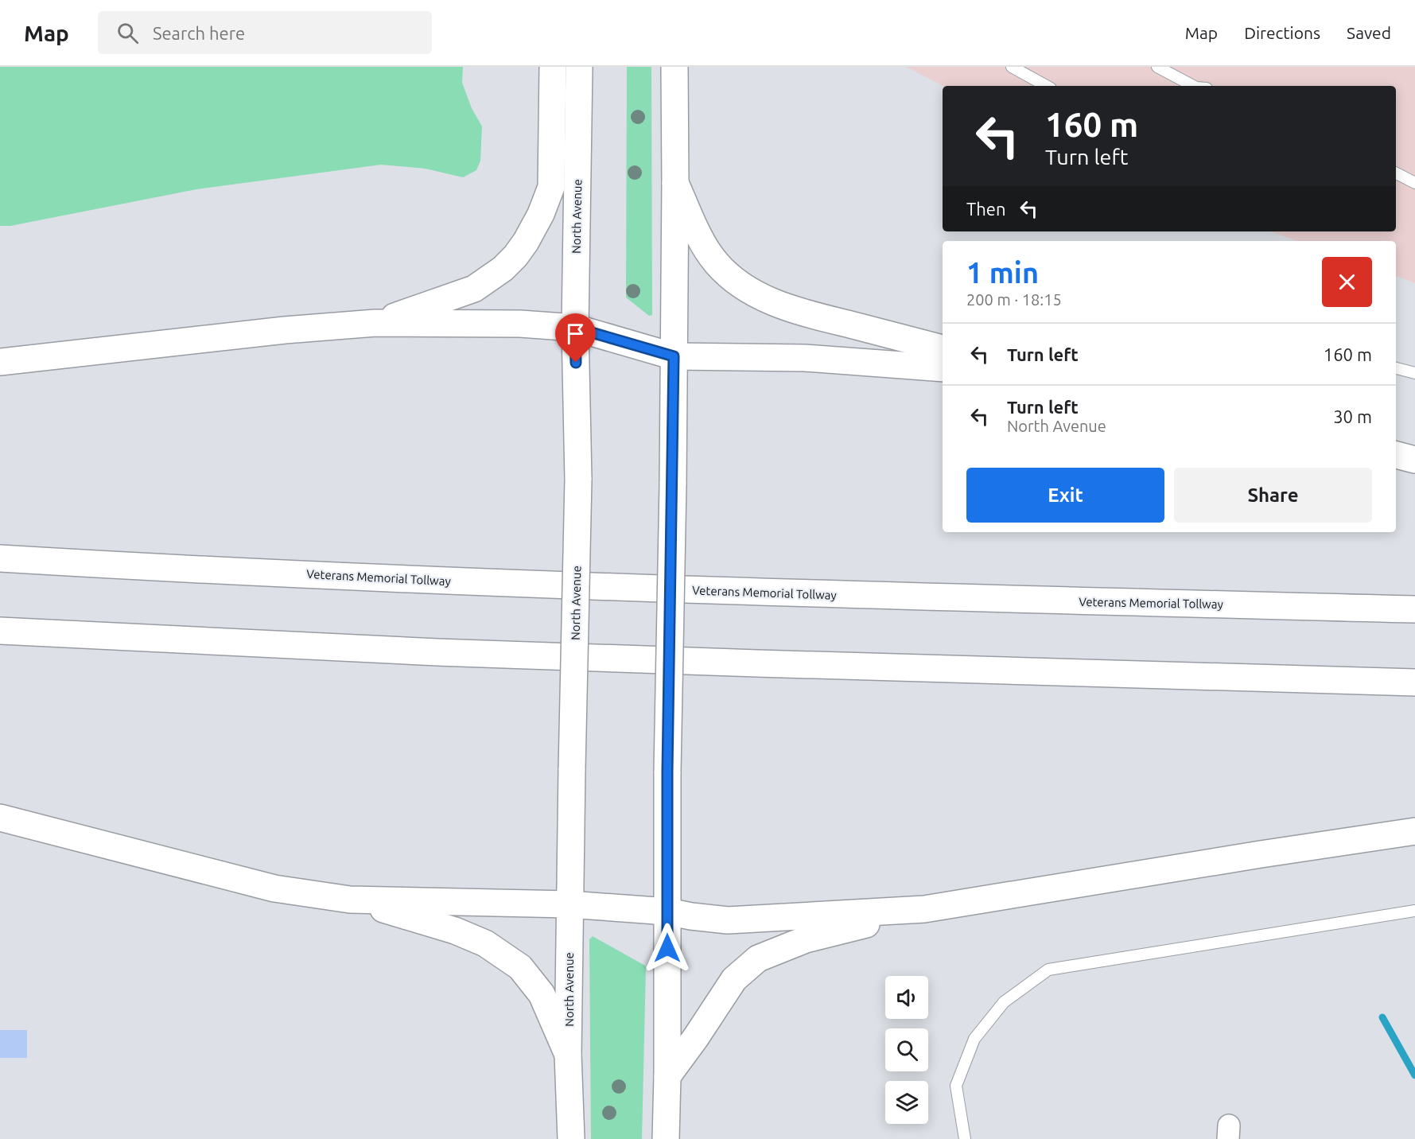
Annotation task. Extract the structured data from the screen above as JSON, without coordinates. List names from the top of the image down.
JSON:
{
  "streets": {
    "main road": ["North Avenue", "Veterans Memorial Tollway"]
  },
  "page": {
    "header": "Map",
    "search": "Search here",
    "nav": ["Map", "Directions", "Saved"],
    "turn": ["160 m", "Turn left"],
    "then": "Then",
    "heading": ["1 min", "200 m · 18:15"],
    "list": [
      {
        "name": "Turn left",
        "value": "160 m"
      },
      {
        "name": "Turn left",
        "note": "North Avenue",
        "value": "30 m"
      }
    ],
    "buttons": ["Exit", "Share"]
  }
}
